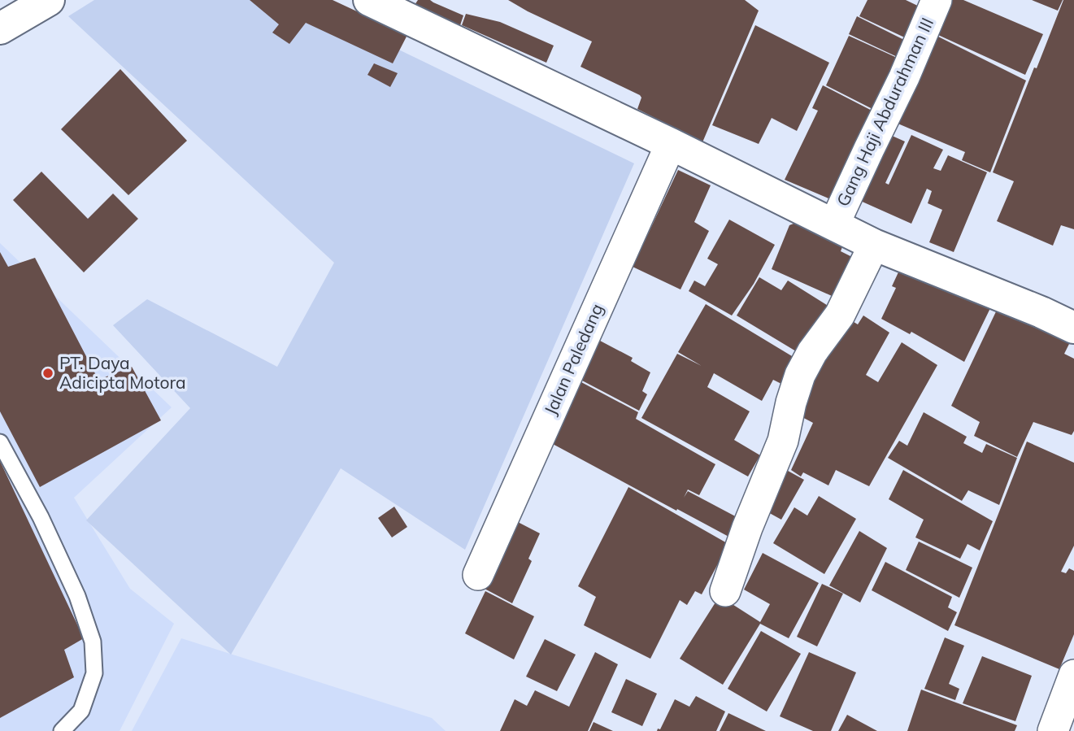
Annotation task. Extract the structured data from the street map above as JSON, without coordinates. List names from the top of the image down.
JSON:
{
  "streets": {
    "street": ["Gang Haji Abdurahman III", "Jalan Paledang"]
  },
  "places": ["PT. Daya Adicipta Motora"]
}
